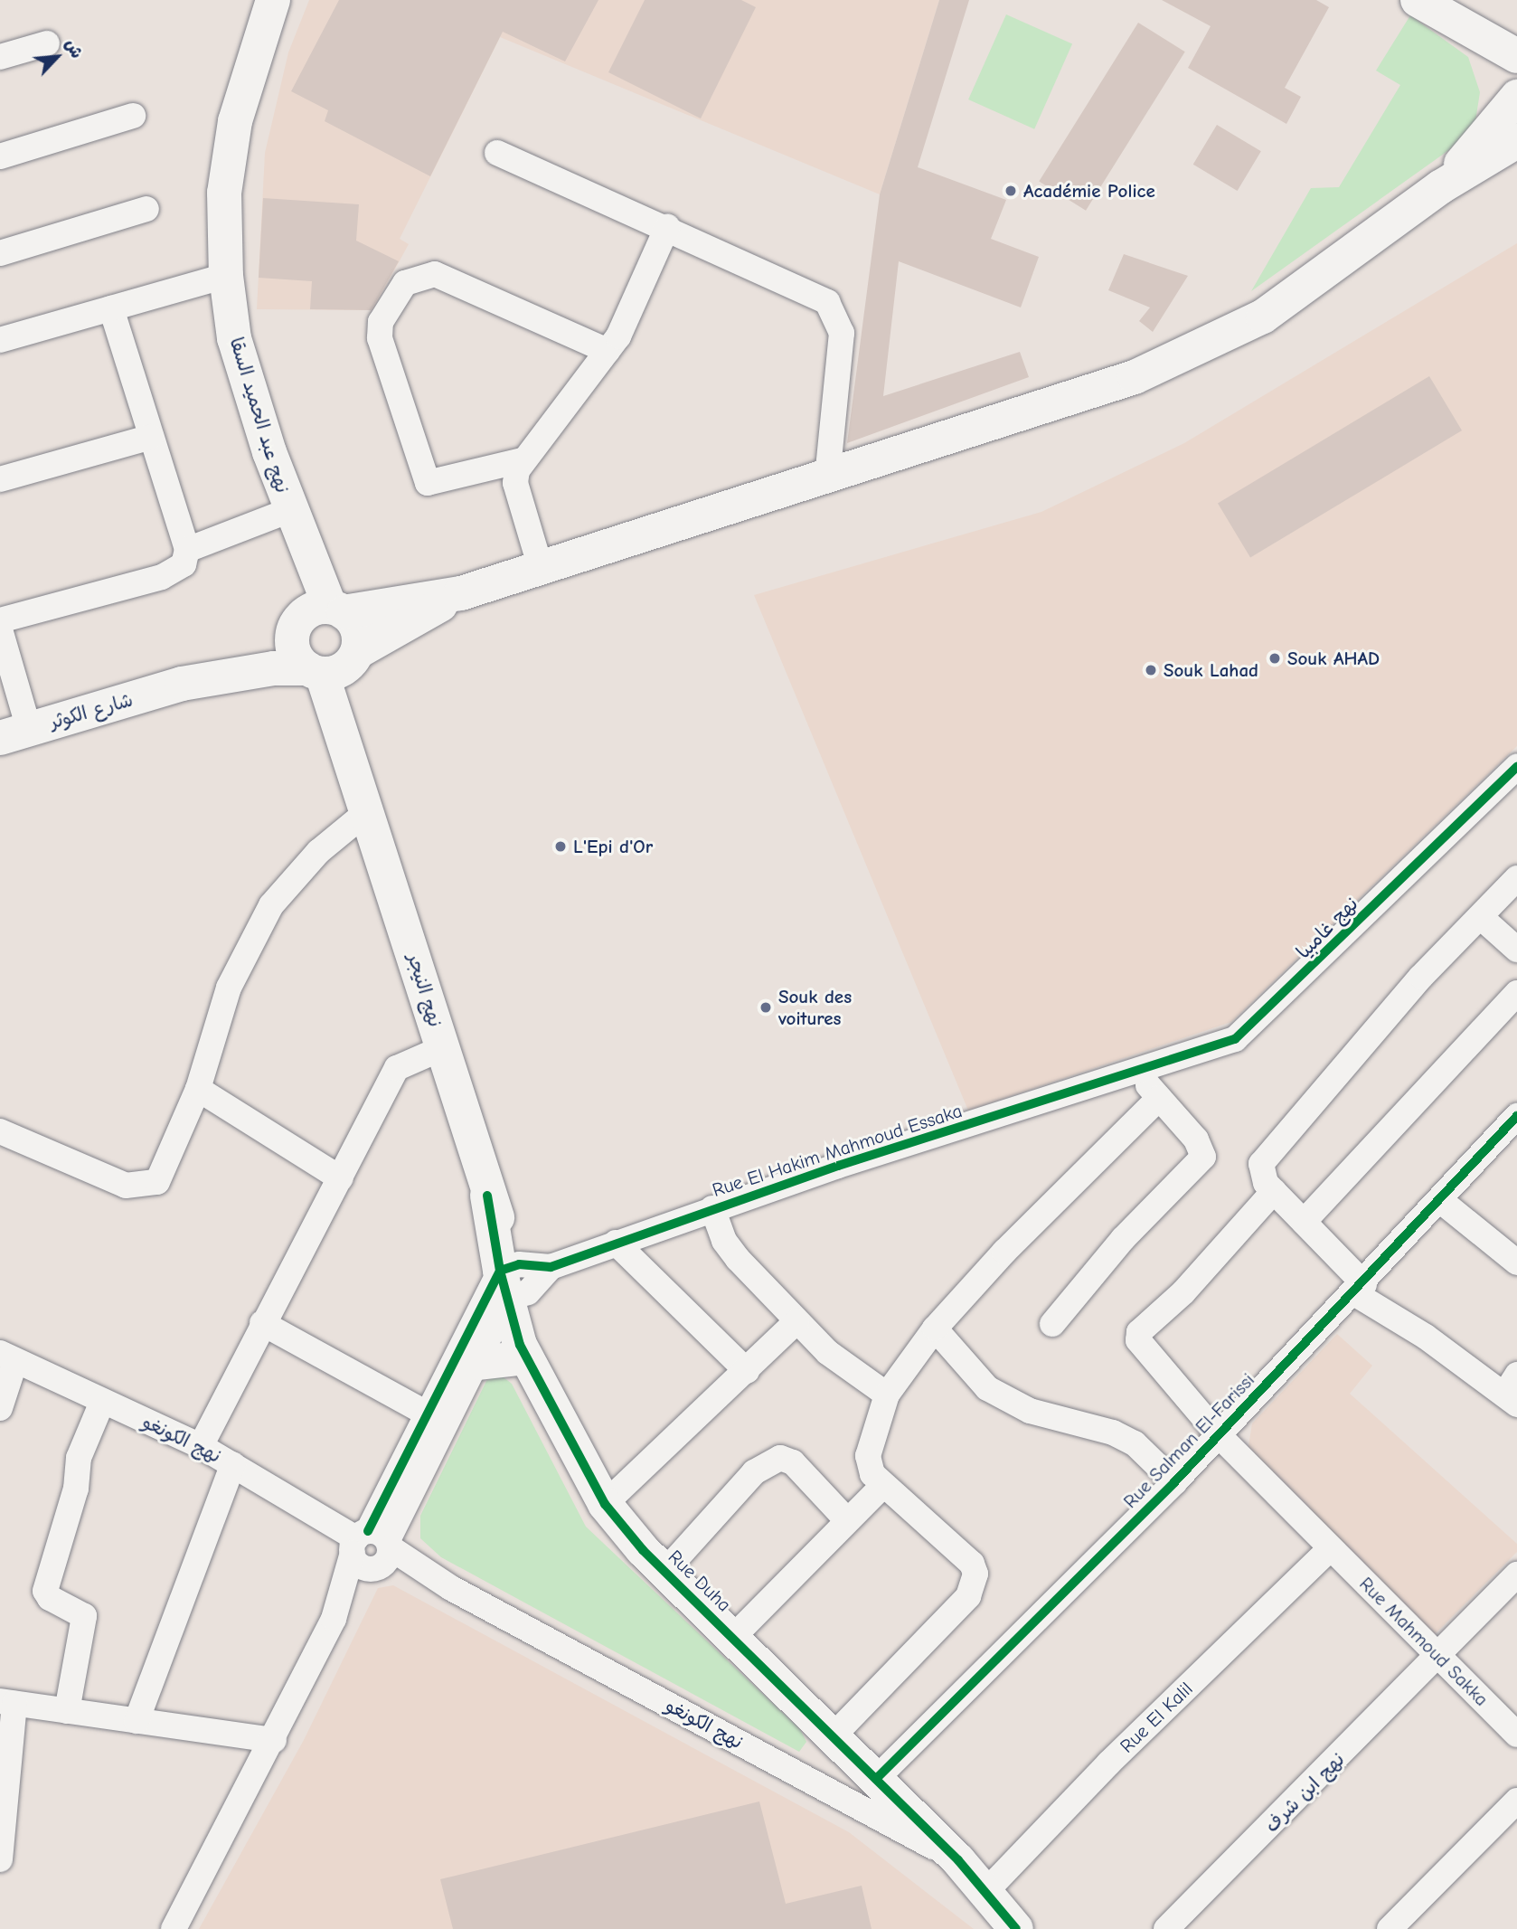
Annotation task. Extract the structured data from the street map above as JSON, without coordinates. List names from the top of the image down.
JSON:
{
  "streets": {
    "main road": [
      "نهج عبد الحميد السقا",
      "شارع الكوثر",
      "نهج النيجر",
      "Rue Duha"
    ],
    "street": [
      "نهج غامبيا",
      "Rue El Hakim Mahmoud Essaka",
      "نهج الكونغو",
      "Rue Salman El-Farissi",
      "Rue Mahmoud Sakka",
      "Rue El Kalil",
      "نهج ابن شرف"
    ]
  },
  "crossings": [
    ["نهج عبد الحميد السقا", "شارع الكوثر"],
    ["نهج عبد الحميد السقا", "نهج النيجر"],
    ["شارع الكوثر", "نهج النيجر"],
    ["نهج غامبيا", "Rue El Hakim Mahmoud Essaka"],
    ["نهج النيجر", "Rue El Hakim Mahmoud Essaka"],
    ["نهج النيجر", "Rue Duha"],
    ["Rue El Hakim Mahmoud Essaka", "Rue Duha"],
    ["نهج الكونغو", "Rue Duha"],
    ["Rue Salman El-Farissi", "Rue Duha"],
    ["Rue Salman El-Farissi", "Rue Mahmoud Sakka"],
    ["Rue Duha", "Rue El Kalil"],
    ["Rue Mahmoud Sakka", "Rue El Kalil"],
    ["Rue Mahmoud Sakka", "نهج ابن شرف"]
  ],
  "places": [
    "Académie Police",
    "Souk AHAD",
    "Souk Lahad",
    "L'Epi d'Or",
    "Souk des voitures"
  ],
  "north": "top right"
}
